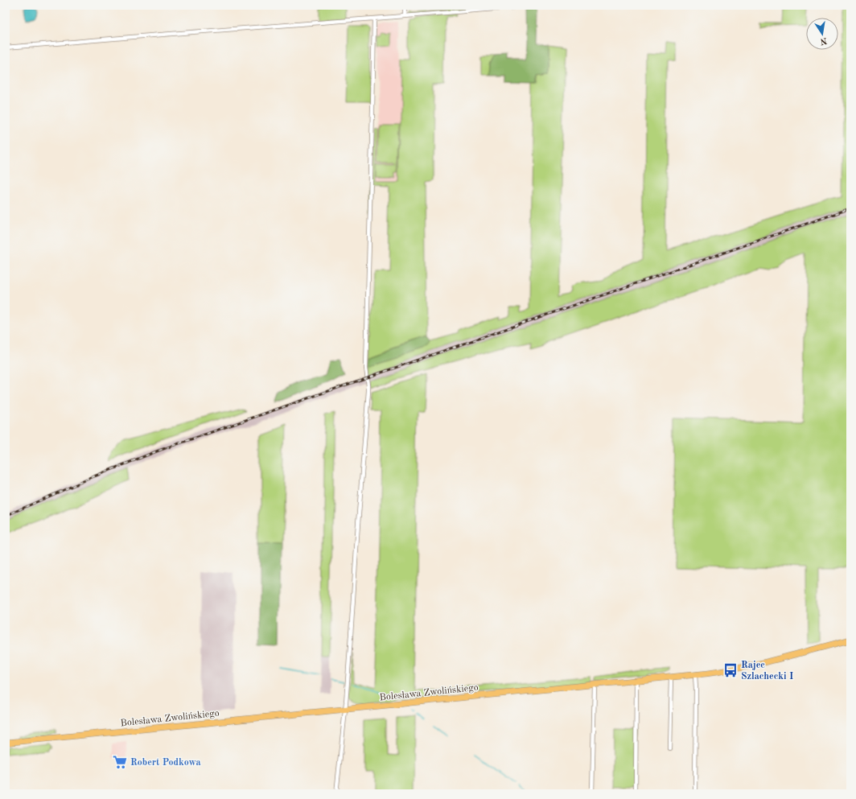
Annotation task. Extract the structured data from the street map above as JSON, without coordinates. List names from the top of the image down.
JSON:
{
  "streets": {
    "main road": ["Bolesława Zwolińskiego"]
  },
  "places": {
    "bus stop": ["Rajec Szlachecki I"],
    "supermarket": ["Robert Podkowa"]
  },
  "north": "bottom"
}
